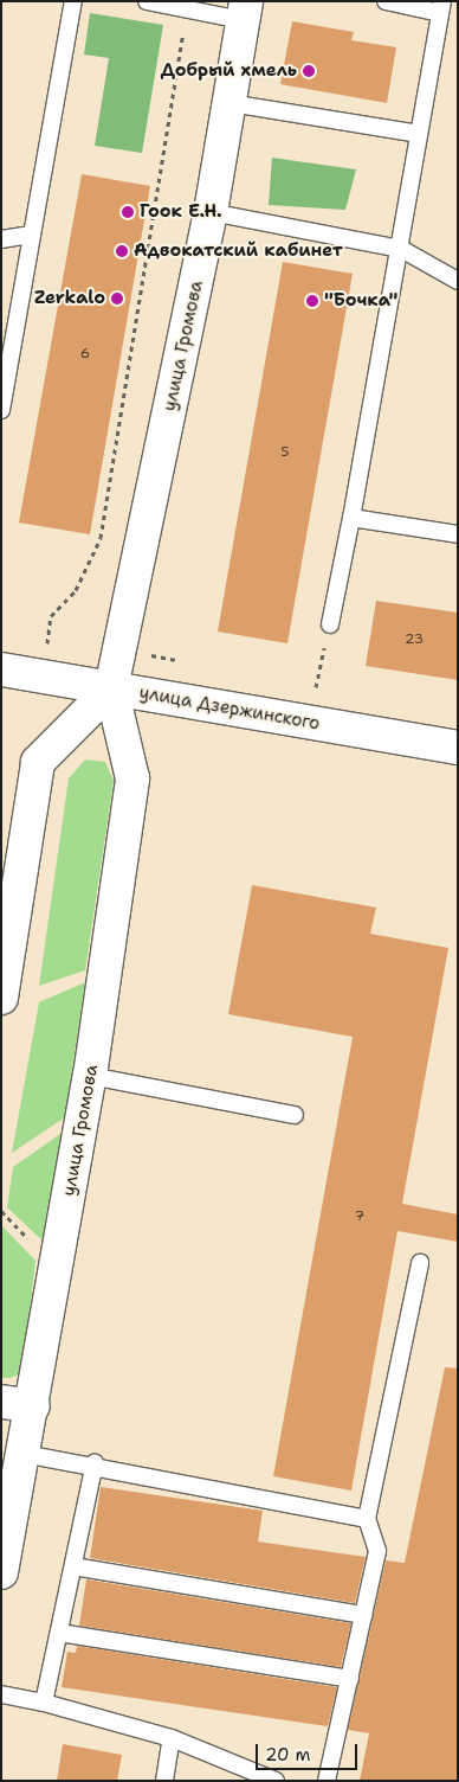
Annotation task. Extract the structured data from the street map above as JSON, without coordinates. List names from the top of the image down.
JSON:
{
  "streets": {
    "street": ["улица Громова", "улица Дзержинского"]
  },
  "crossings": [
    ["улица Громова", "улица Дзержинского"]
  ],
  "places": [
    "Добрый хмель",
    "Гоок Е.Н.",
    "Адвокатский кабинет",
    "Zerkalo",
    "\"Бочка\""
  ],
  "house_numbers": [
    "6",
    "5",
    "23",
    "7"
  ],
  "scale_bar": "20 m"
}
